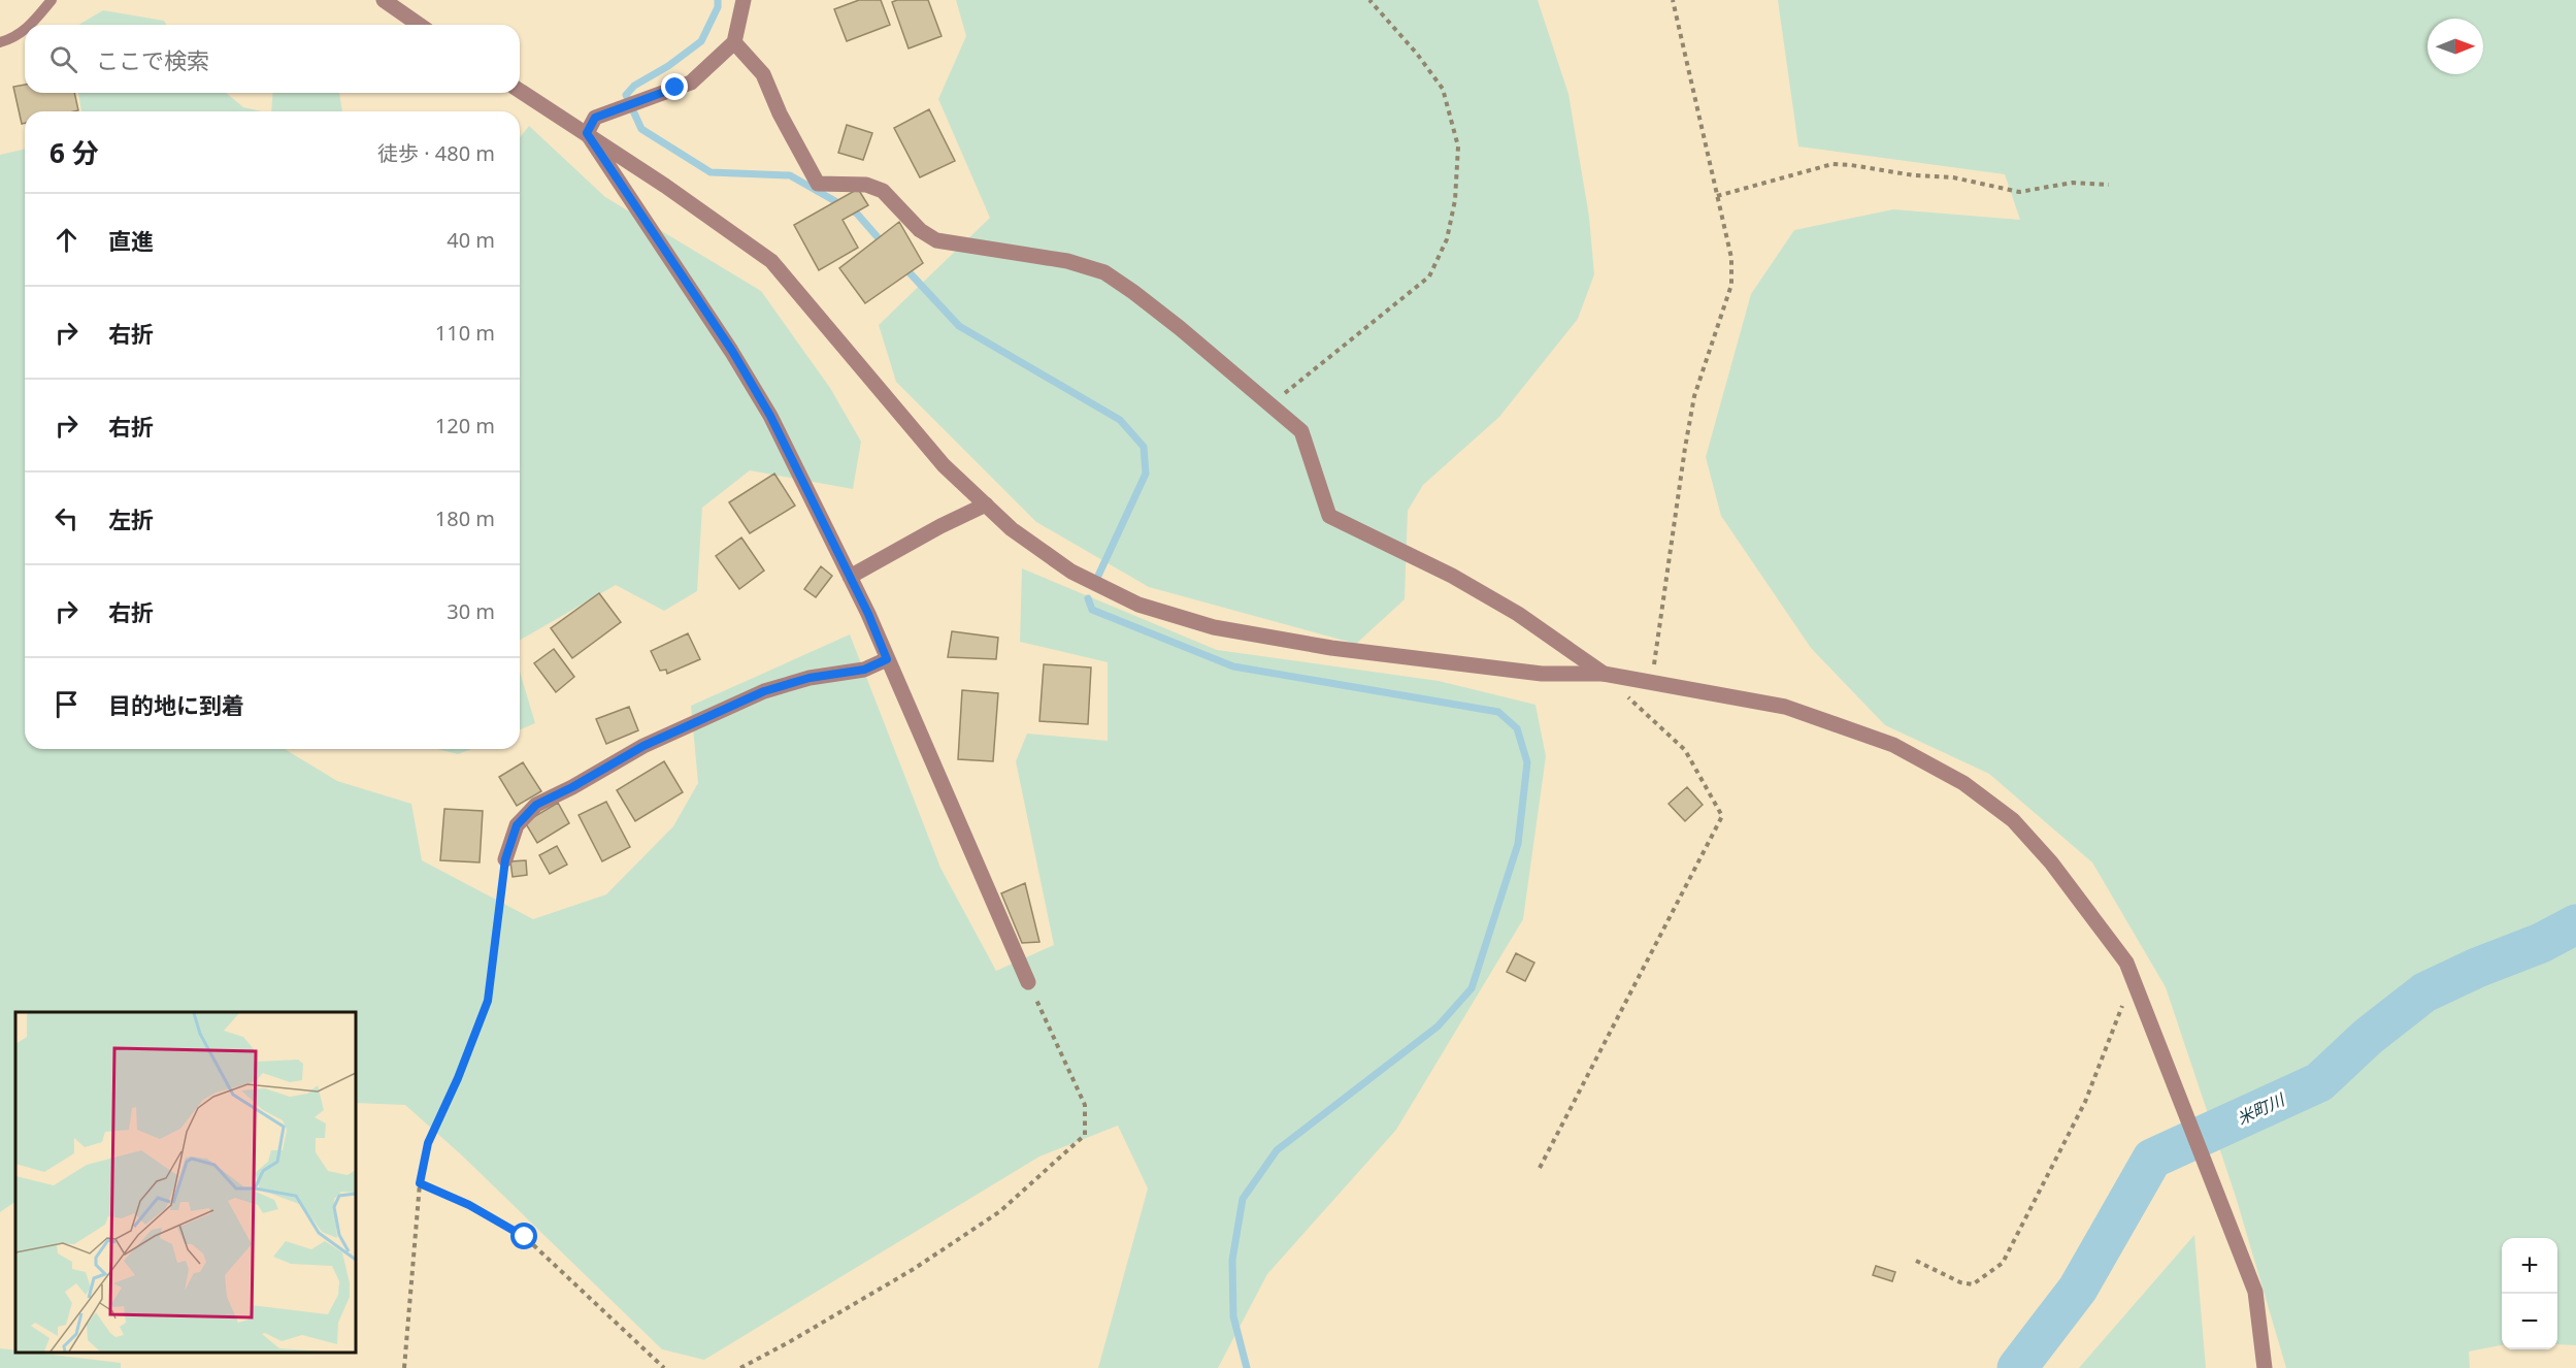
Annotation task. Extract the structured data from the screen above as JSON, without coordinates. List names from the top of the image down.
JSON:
{
  "water": ["米町川"],
  "north": "right",
  "page": {
    "search": "ここで検索",
    "heading": ["6 分", "徒歩 · 480 m"],
    "list": [
      ["直進", "40 m"],
      ["右折", "110 m"],
      ["右折", "120 m"],
      ["左折", "180 m"],
      ["右折", "30 m"],
      "目的地に到着"
    ],
    "map_buttons": ["+", "−"]
  }
}
